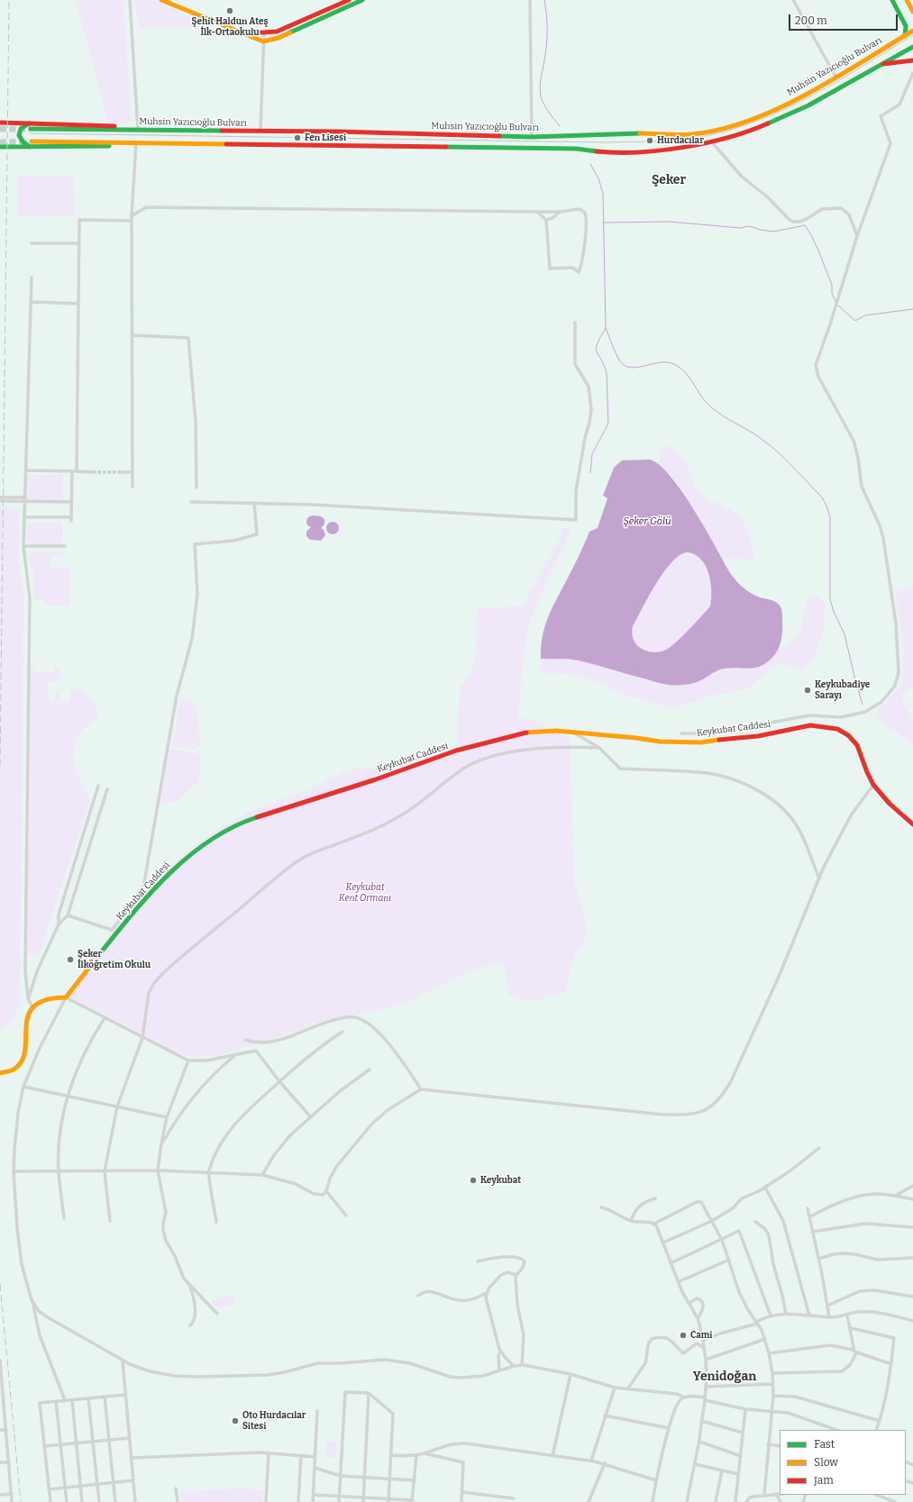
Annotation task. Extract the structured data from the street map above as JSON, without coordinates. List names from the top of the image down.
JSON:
{
  "streets": {
    "main road": ["Muhsin Yazıcıoğlu Bulvarı", "Keykubat Caddesi"]
  },
  "districts": ["Şeker", "Yenidoğan"],
  "water": ["Şeker Gölü"],
  "parks": ["Keykubat Kent Ormanı"],
  "places": [
    "Şehit Haldun Ateş İlk-Ortaokulu",
    "Fen Lisesi",
    "Hurdacılar",
    "Keykubadiye Sarayı",
    "Şeker İlköğretim Okulu",
    "Keykubat",
    "Cami",
    "Oto Hurdacılar Sitesi"
  ],
  "legend": ["Fast", "Slow", "Jam"],
  "scale_bar": "200 m"
}
